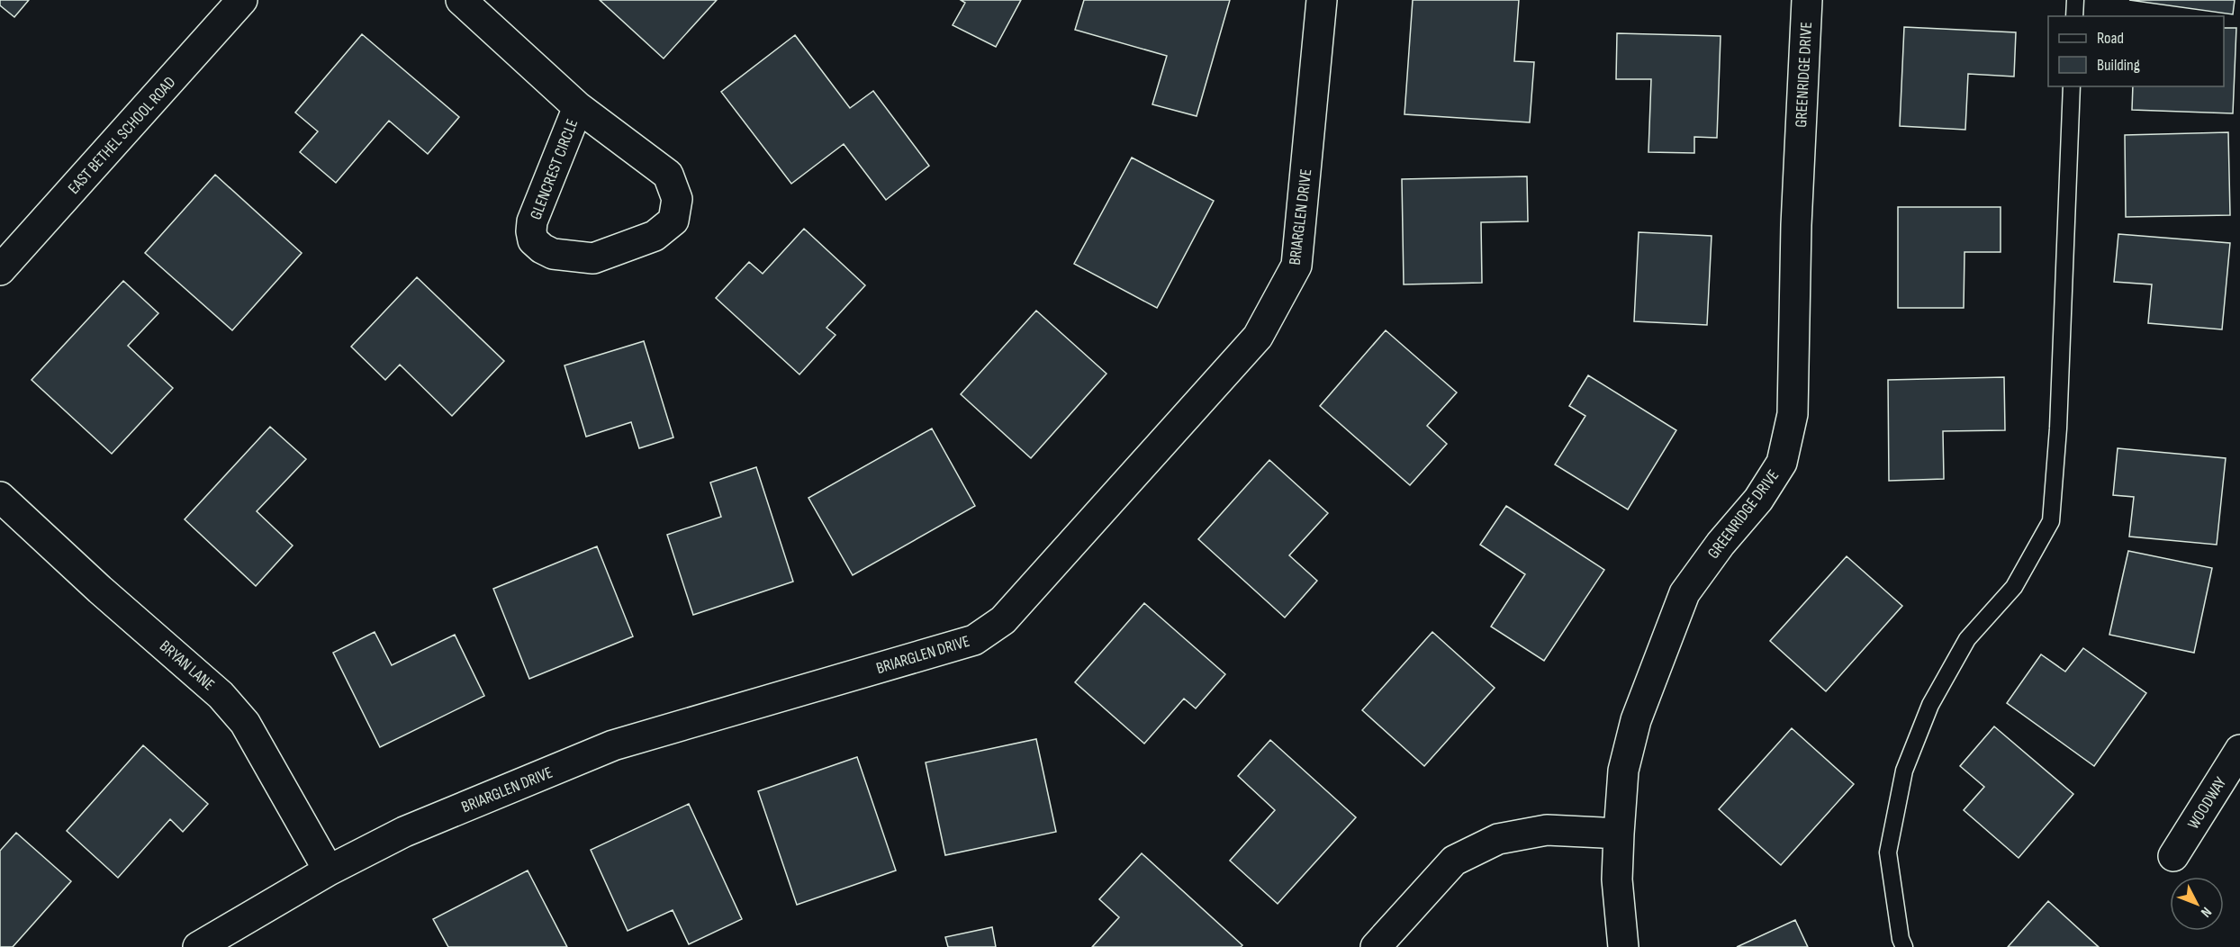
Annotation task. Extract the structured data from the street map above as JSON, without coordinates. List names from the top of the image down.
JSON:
{
  "streets": {
    "street": [
      "GREENRIDGE DRIVE",
      "EAST BETHEL SCHOOL ROAD",
      "GLENCREST CIRCLE",
      "BRIARGLEN DRIVE",
      "BRYAN LANE",
      "WOODWAY"
    ]
  },
  "crossings": [
    ["BRIARGLEN DRIVE", "BRYAN LANE"]
  ],
  "legend": ["Road", "Building"],
  "north": "bottom right"
}
